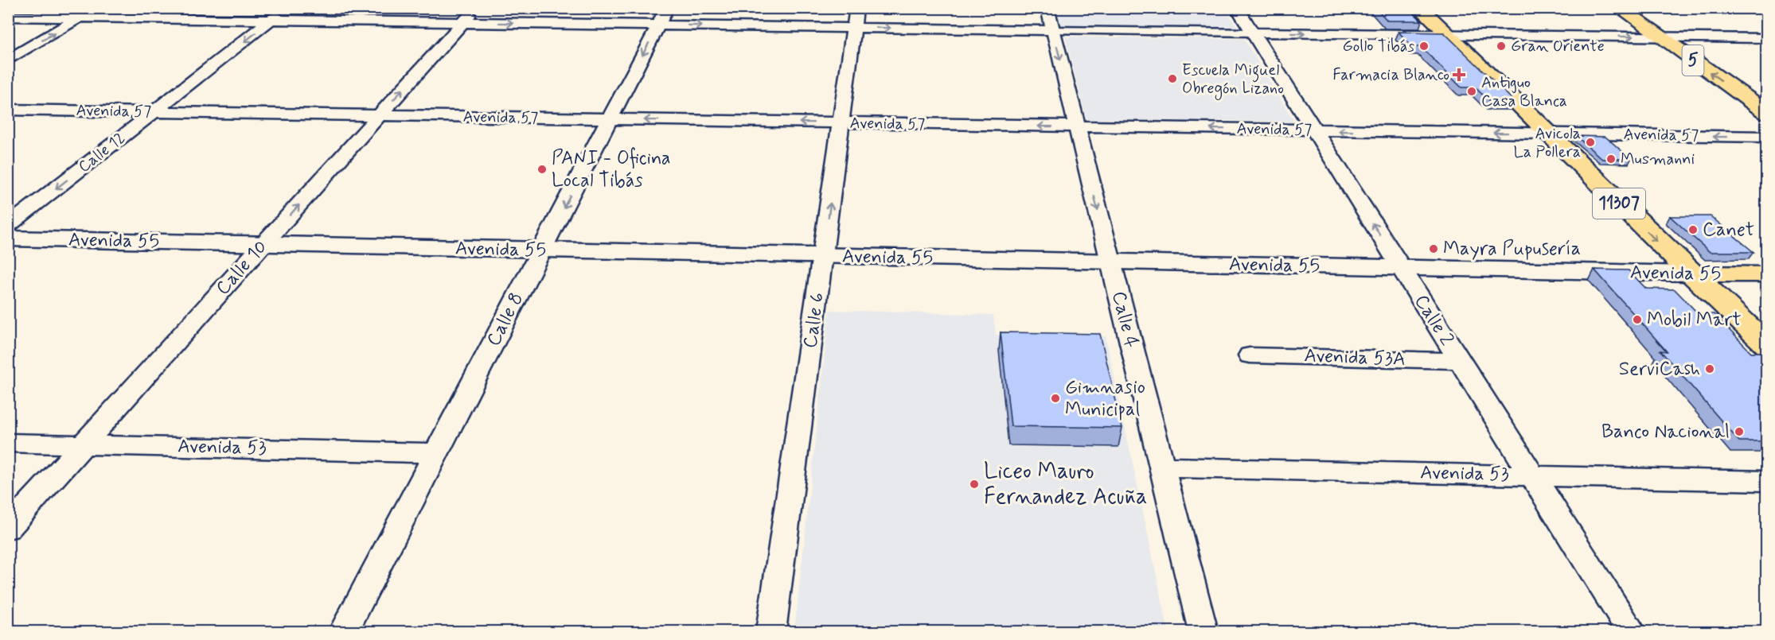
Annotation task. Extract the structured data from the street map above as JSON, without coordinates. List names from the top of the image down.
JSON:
{
  "streets": {
    "main road": ["5", "11307", "Avenida 55"],
    "street": [
      "Avenida 57",
      "Calle 12",
      "Calle 10",
      "Calle 8",
      "Calle 4",
      "Calle 6",
      "Calle 2",
      "Avenida 53A",
      "Avenida 53"
    ]
  },
  "crossings": [
    ["Avenida 57", "Calle 12"],
    ["Avenida 57", "11307"],
    ["Avenida 57", "Calle 10"],
    ["Avenida 57", "Calle 8"],
    ["Avenida 57", "Calle 4"],
    ["Avenida 57", "Calle 6"],
    ["Avenida 57", "Calle 2"],
    ["11307", "Avenida 55"],
    ["Avenida 55", "Calle 10"],
    ["Avenida 55", "Calle 8"],
    ["Avenida 55", "Calle 4"],
    ["Avenida 55", "Calle 6"],
    ["Avenida 55", "Calle 2"],
    ["Calle 10", "Avenida 53"],
    ["Calle 8", "Avenida 53"],
    ["Calle 4", "Avenida 53"],
    ["Calle 2", "Avenida 53A"],
    ["Calle 2", "Avenida 53"]
  ],
  "one_way": ["Calle 10", "Calle 8", "Calle 4"],
  "places": {
    "other": [
      "Gollo Tibás",
      "Gran Oriente",
      "Escuela Miguel Obregón Lizano",
      "Antiguo Casa Blanca",
      "Avicola La Pollera",
      "Musmanni",
      "PANI - Oficina Local Tibás",
      "Canet",
      "Mayra Pupusería",
      "Mobil Mart",
      "ServiCash",
      "Gimnasio Municipal",
      "Banco Nacional",
      "Liceo Mauro Fernandez Acuña"
    ],
    "health": ["Farmacia Blanco"]
  }
}
